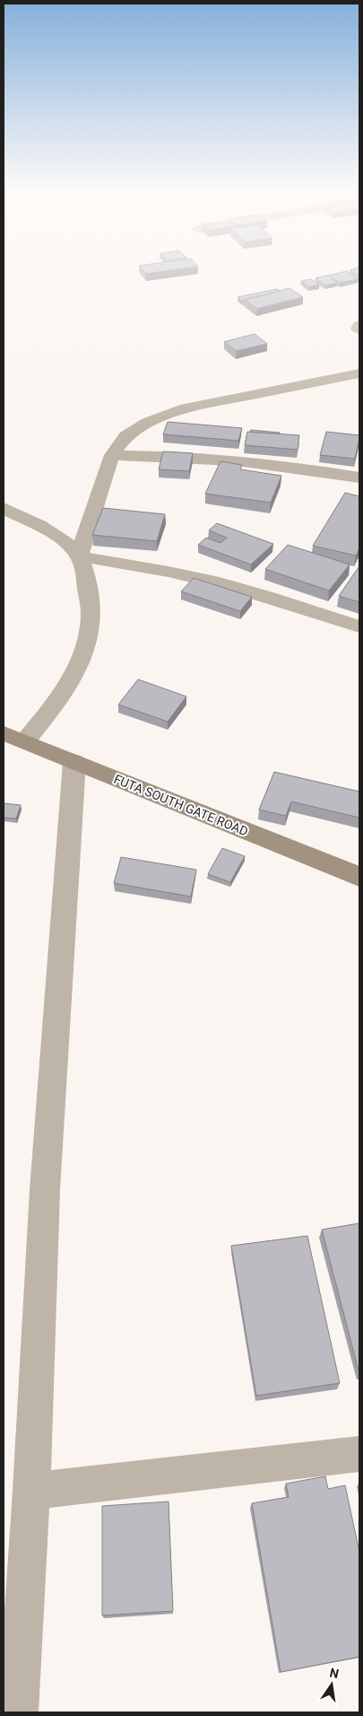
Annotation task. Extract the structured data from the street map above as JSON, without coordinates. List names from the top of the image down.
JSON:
{
  "streets": {
    "main road": ["FUTA SOUTH GATE ROAD"]
  },
  "north": "top"
}
